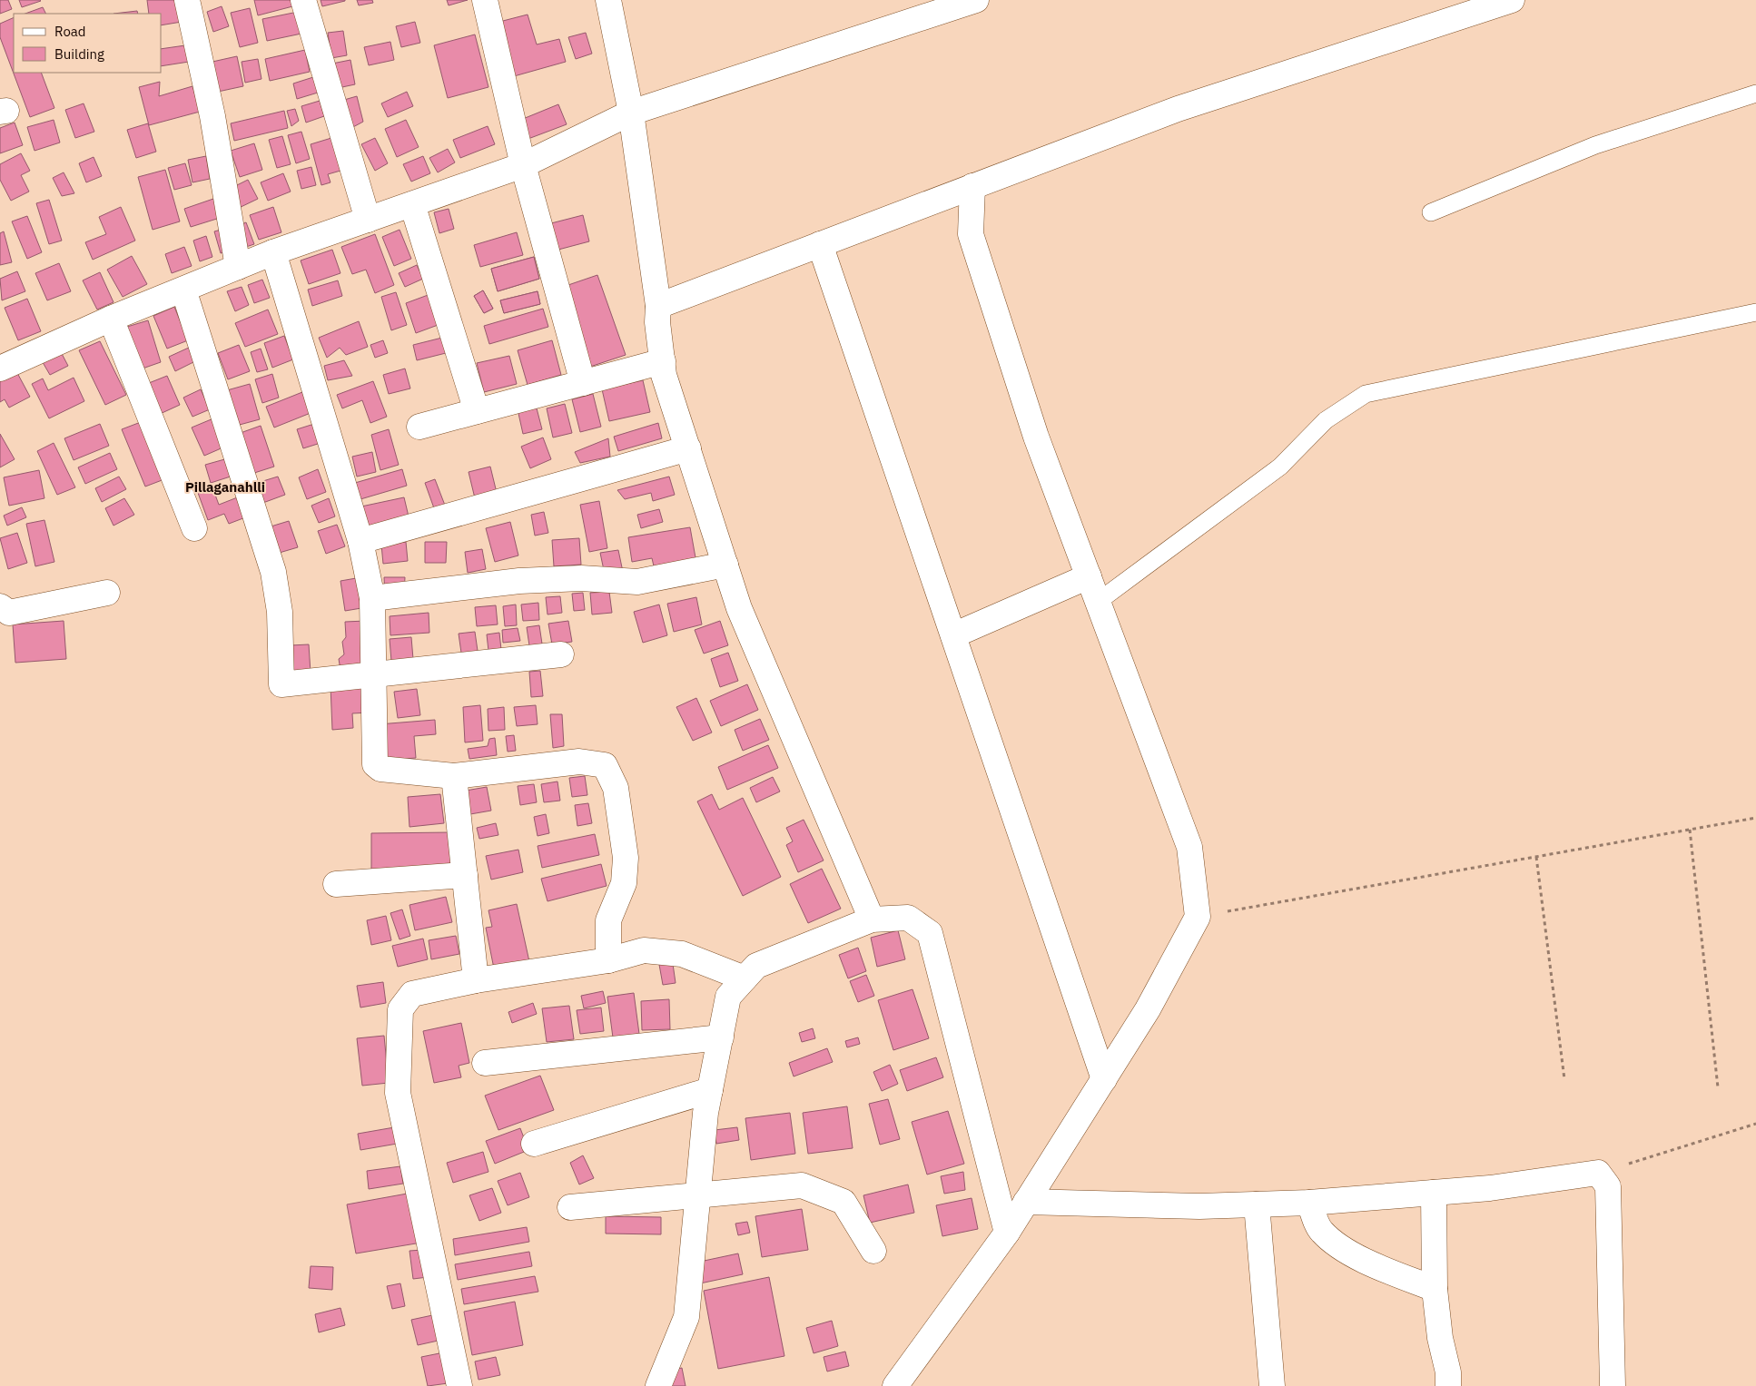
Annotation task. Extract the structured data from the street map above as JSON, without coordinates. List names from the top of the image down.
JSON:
{
  "districts": ["Pillaganahlli"],
  "legend": ["Road", "Building"]
}
